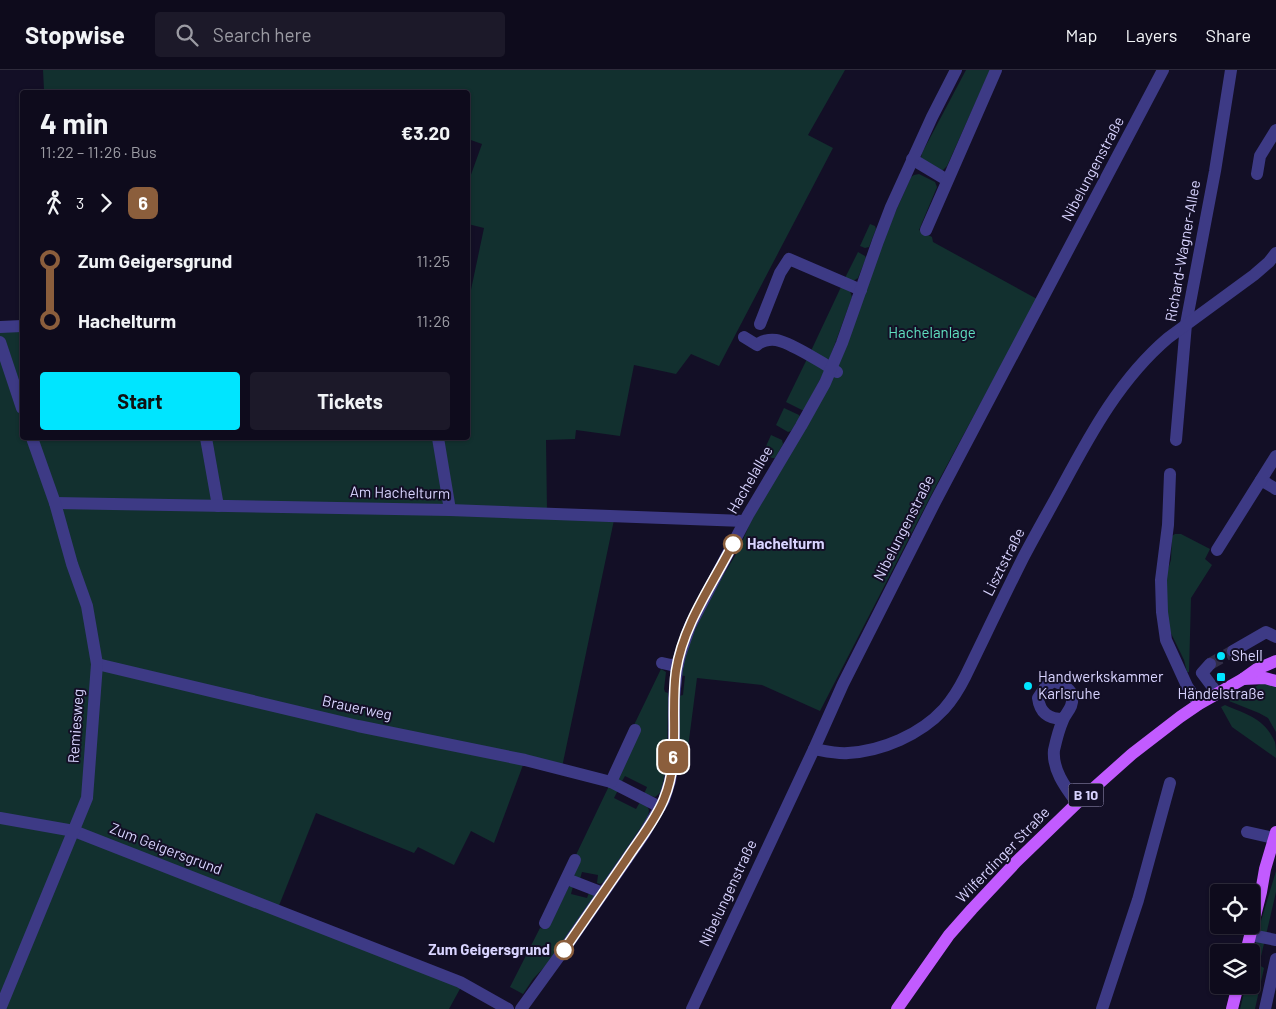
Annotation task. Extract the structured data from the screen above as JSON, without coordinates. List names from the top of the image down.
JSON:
{
  "streets": {
    "main road": ["B 10", "Wilferdinger Straße"],
    "street": [
      "Nibelungenstraße",
      "Richard-Wagner-Allee",
      "Hachelallee",
      "Am Hachelturm",
      "Lisztstraße",
      "Brauerweg",
      "Remiesweg",
      "Zum Geigersgrund"
    ]
  },
  "crossings": [
    ["Nibelungenstraße", "Lisztstraße"],
    ["Richard-Wagner-Allee", "Lisztstraße"],
    ["Hachelallee", "Am Hachelturm"],
    ["Am Hachelturm", "Remiesweg"],
    ["Brauerweg", "Remiesweg"],
    ["Remiesweg", "Zum Geigersgrund"],
    ["B 10", "Wilferdinger Straße"]
  ],
  "parks": ["Hachelanlage"],
  "places": {
    "other": [
      "Hachelturm",
      "Shell",
      "Handwerkskammer Karlsruhe",
      "Zum Geigersgrund"
    ],
    "transit": ["Händelstraße"]
  },
  "lines": ["bus line 6"],
  "page": {
    "header": "Stopwise",
    "search": "Search here",
    "nav": ["Map", "Layers", "Share"],
    "on_map": "6",
    "heading": ["4 min", "11:22 – 11:26 · Bus", "€3.20"],
    "legs": ["3", "6"],
    "list": [
      {
        "name": "Zum Geigersgrund",
        "value": "11:25"
      },
      {
        "name": "Hachelturm",
        "value": "11:26"
      }
    ],
    "buttons": ["Start", "Tickets"]
  }
}
